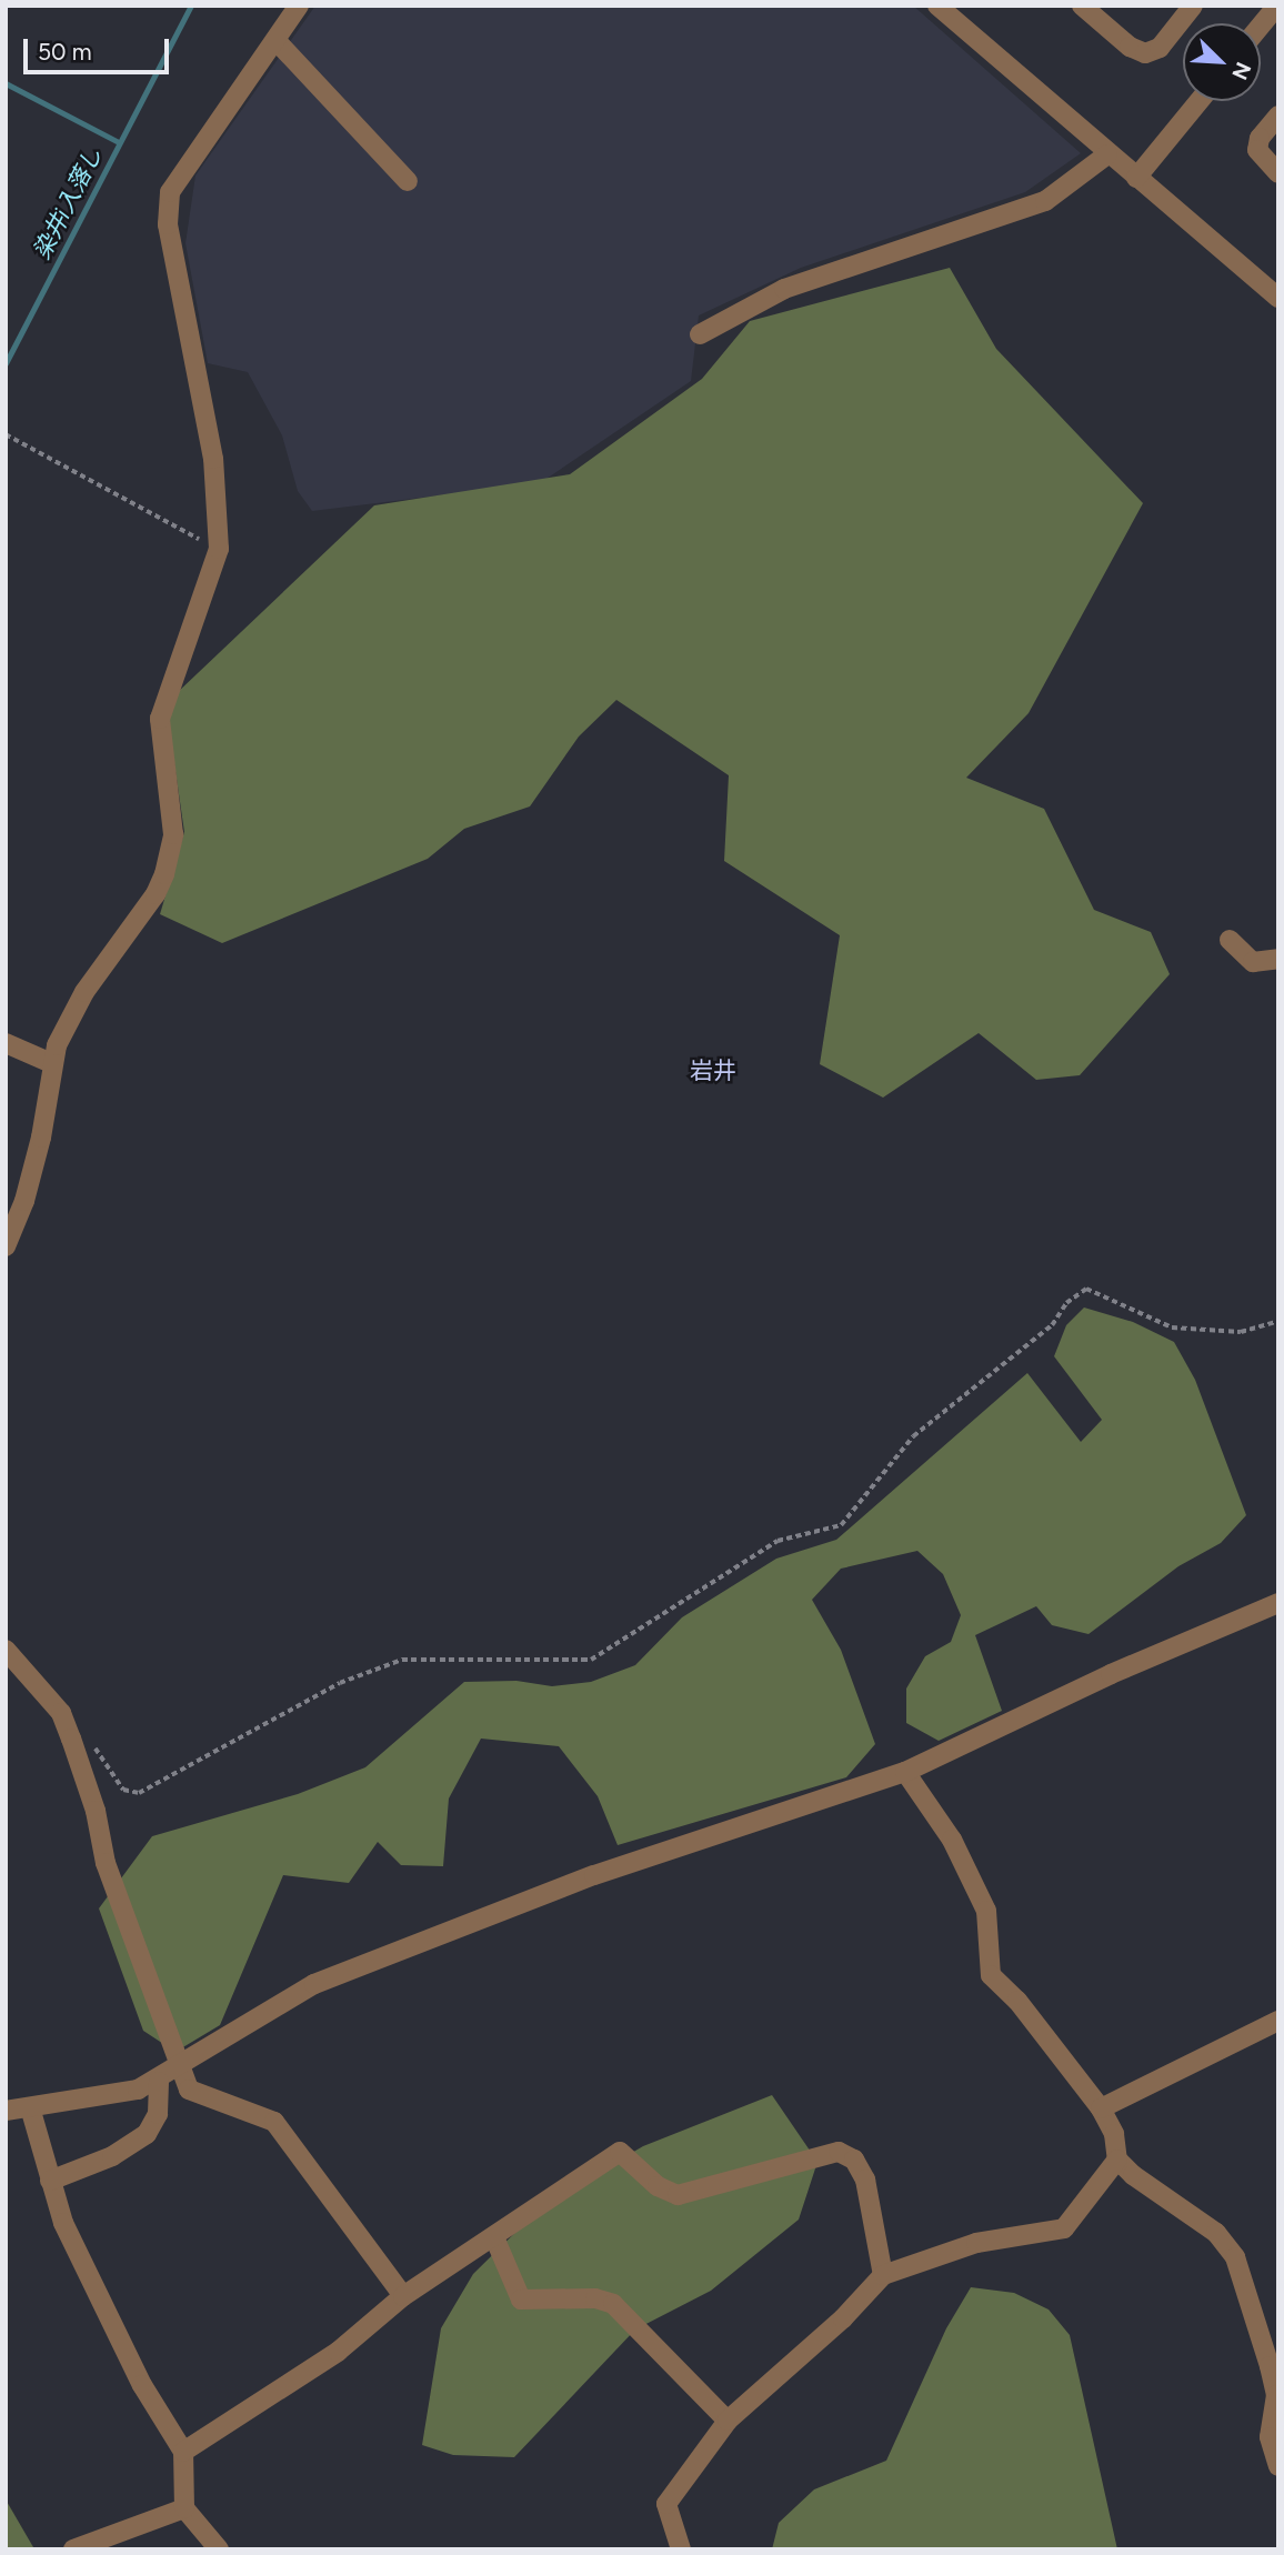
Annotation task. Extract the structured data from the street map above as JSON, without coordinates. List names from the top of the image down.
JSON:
{
  "districts": ["岩井"],
  "water": ["染井i入落し"],
  "scale_bar": "50 m",
  "north": "bottom right"
}
